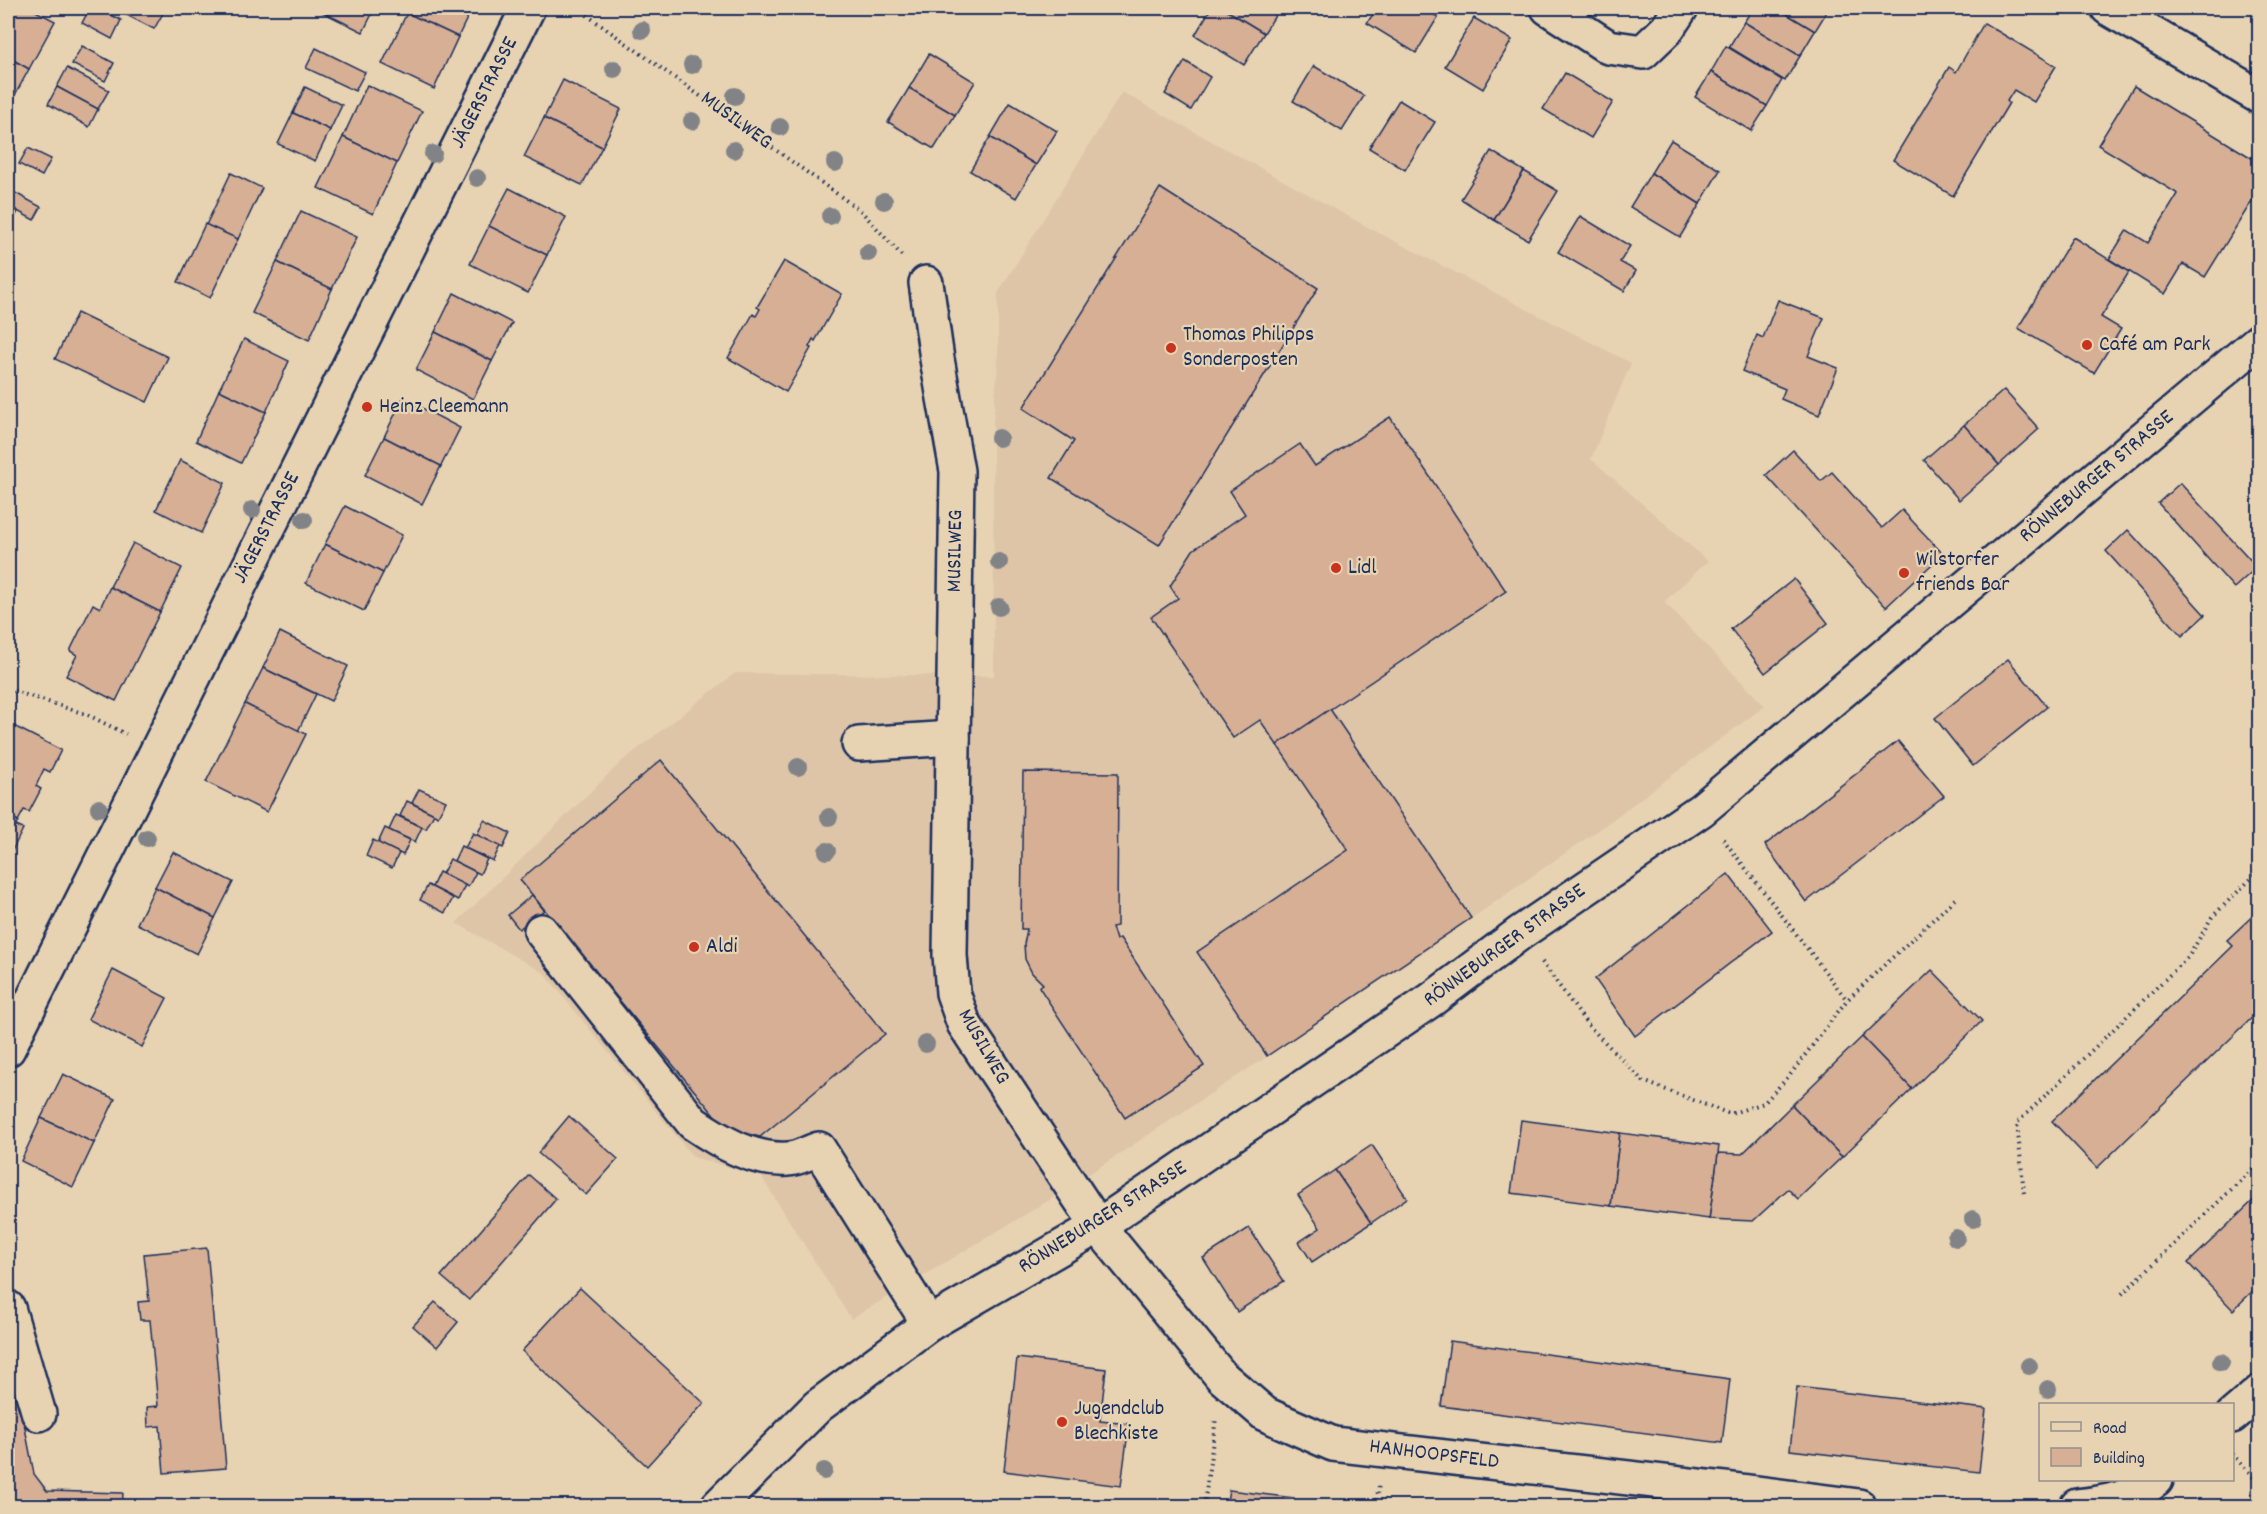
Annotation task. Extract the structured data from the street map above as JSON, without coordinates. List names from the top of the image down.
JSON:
{
  "streets": {
    "street": [
      "JÄGERSTRASSE",
      "MUSILWEG",
      "RÖNNEBURGER STRASSE",
      "HANHOOPSFELD"
    ]
  },
  "crossings": [
    ["MUSILWEG", "RÖNNEBURGER STRASSE"],
    ["MUSILWEG", "HANHOOPSFELD"],
    ["RÖNNEBURGER STRASSE", "HANHOOPSFELD"]
  ],
  "places": [
    "Café am Park",
    "Thomas Philipps Sonderposten",
    "Heinz Cleemann",
    "Lidl",
    "Wilstorfer friends Bar",
    "Aldi",
    "Jugendclub Blechkiste"
  ],
  "legend": ["Road", "Building"]
}
